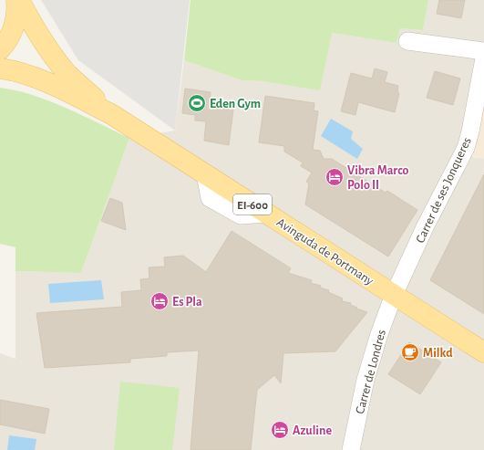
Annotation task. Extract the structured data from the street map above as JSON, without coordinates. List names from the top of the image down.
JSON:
{
  "streets": {
    "main road": ["EI-600", "Avinguda de Portmany"],
    "street": ["Carrer de ses Jonqueres", "Carrer de Londres"]
  },
  "crossings": [
    ["Carrer de ses Jonqueres", "Avinguda de Portmany"],
    ["Carrer de ses Jonqueres", "Carrer de Londres"],
    ["EI-600", "Avinguda de Portmany"],
    ["Avinguda de Portmany", "Carrer de Londres"]
  ],
  "places": {
    "sports": ["Eden Gym"],
    "hotel": ["Vibra Marco Polo II", "Es Pla", "Azuline"],
    "cafe": ["Milkd"]
  }
}
